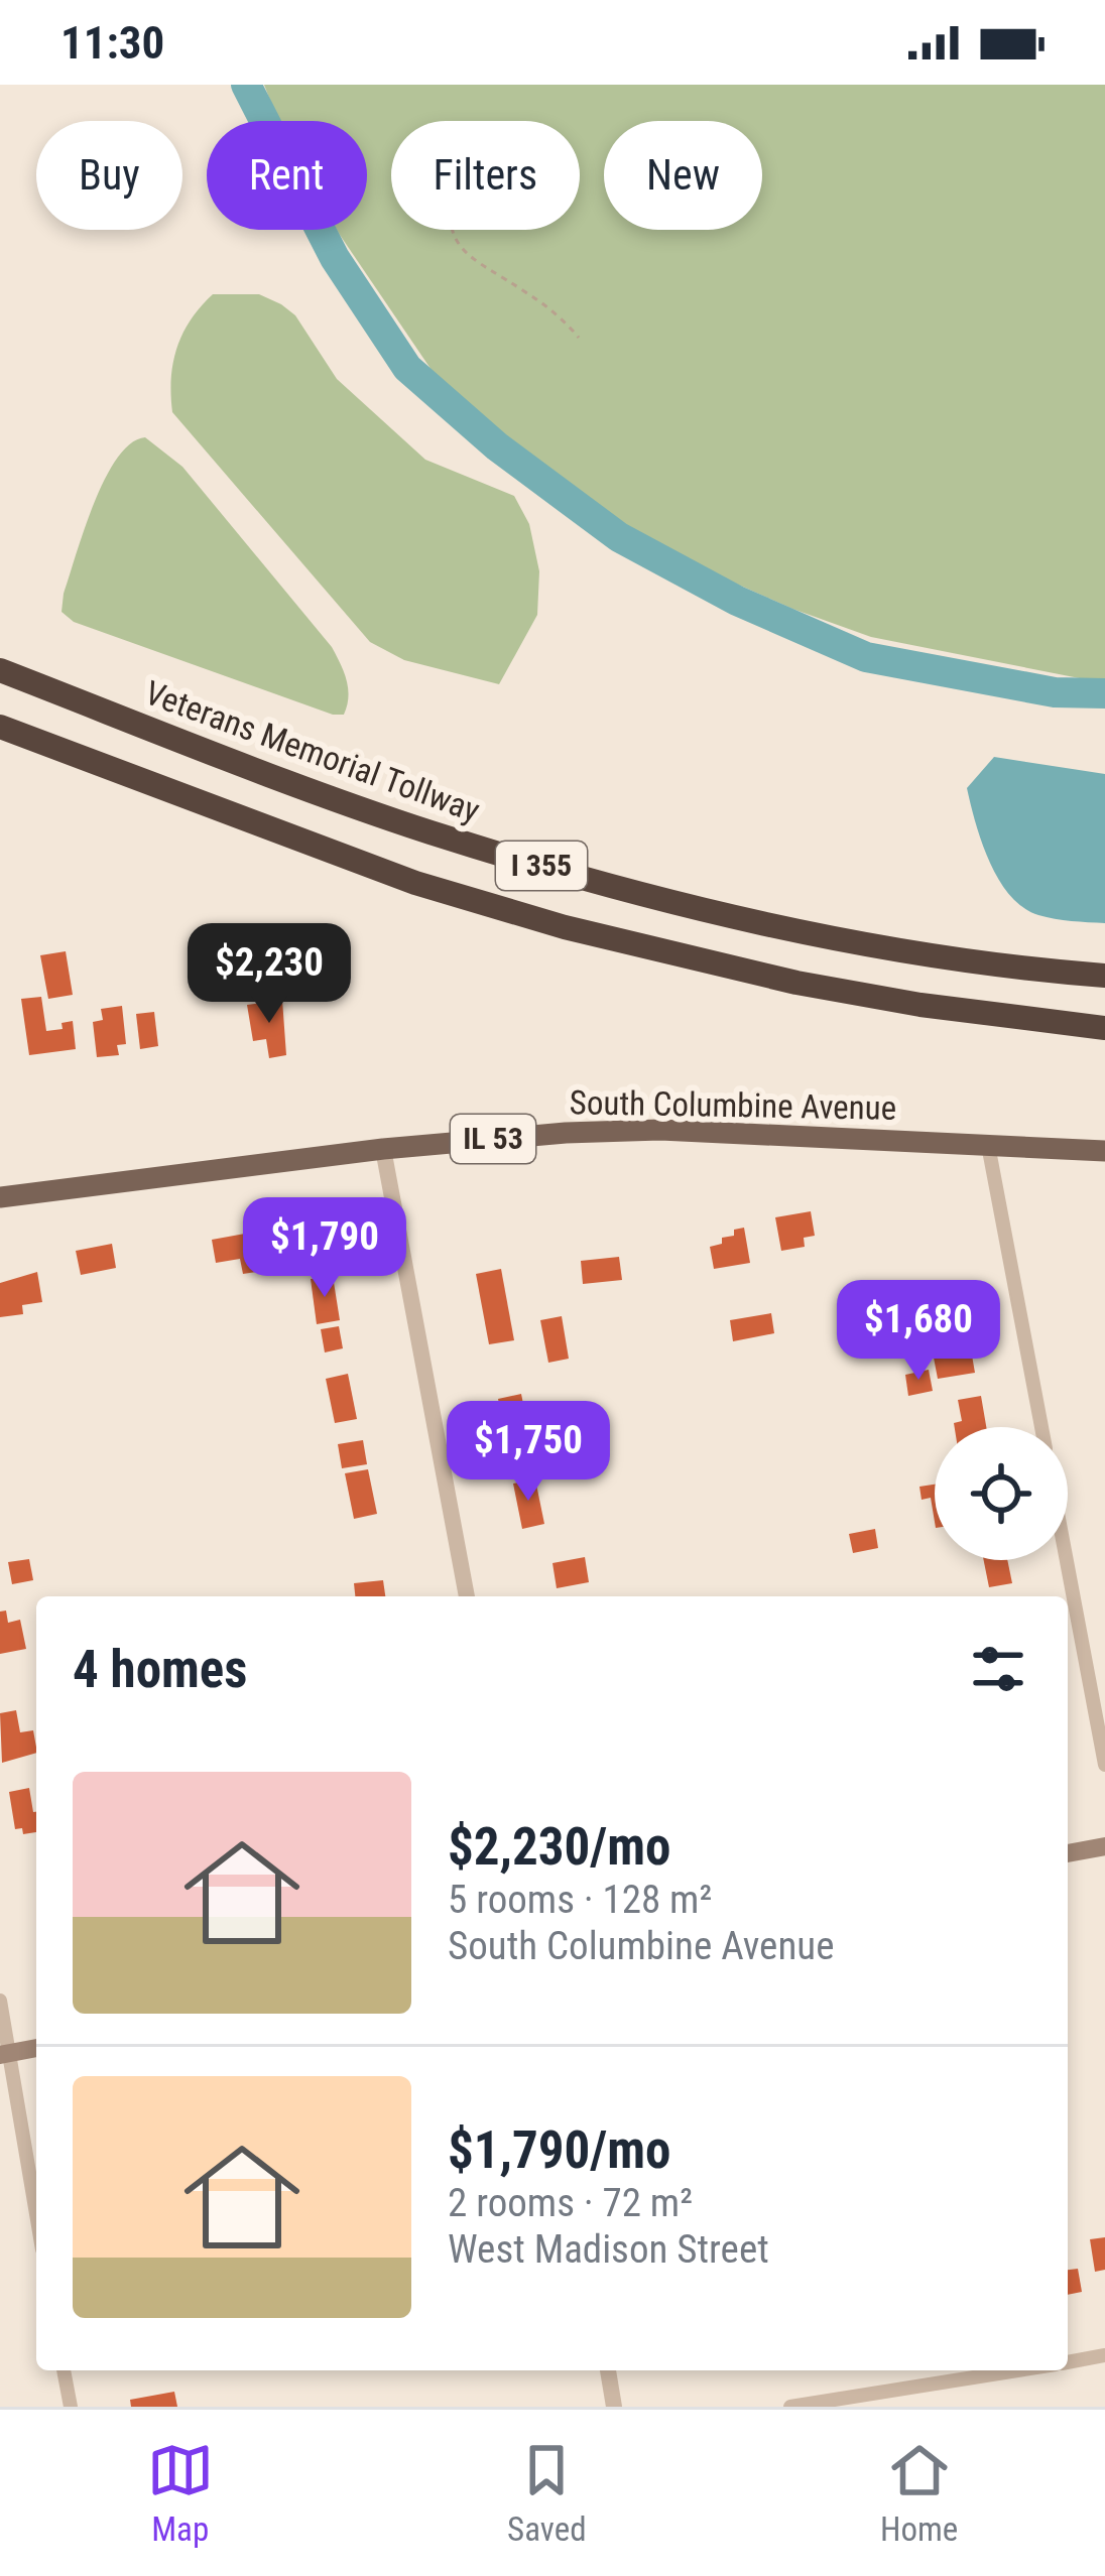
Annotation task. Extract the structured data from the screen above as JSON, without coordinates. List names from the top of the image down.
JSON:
{
  "streets": {
    "highway": ["Veterans Memorial Tollway", "I 355"],
    "main road": ["South Columbine Avenue", "IL 53"]
  },
  "page": {
    "status": "11:30",
    "chip": [
      "Buy",
      "Rent",
      "Filters",
      "New"
    ],
    "price": [
      "$2,230",
      "$1,790",
      "$1,680",
      "$1,750"
    ],
    "heading": "4 homes",
    "list": [
      {
        "name": "$2,230/mo",
        "note": "5 rooms · 128 m² · South Columbine Avenue"
      },
      {
        "name": "$1,790/mo",
        "note": "2 rooms · 72 m² · West Madison Street"
      }
    ],
    "tabs": ["Map", "Saved", "Home"]
  }
}
